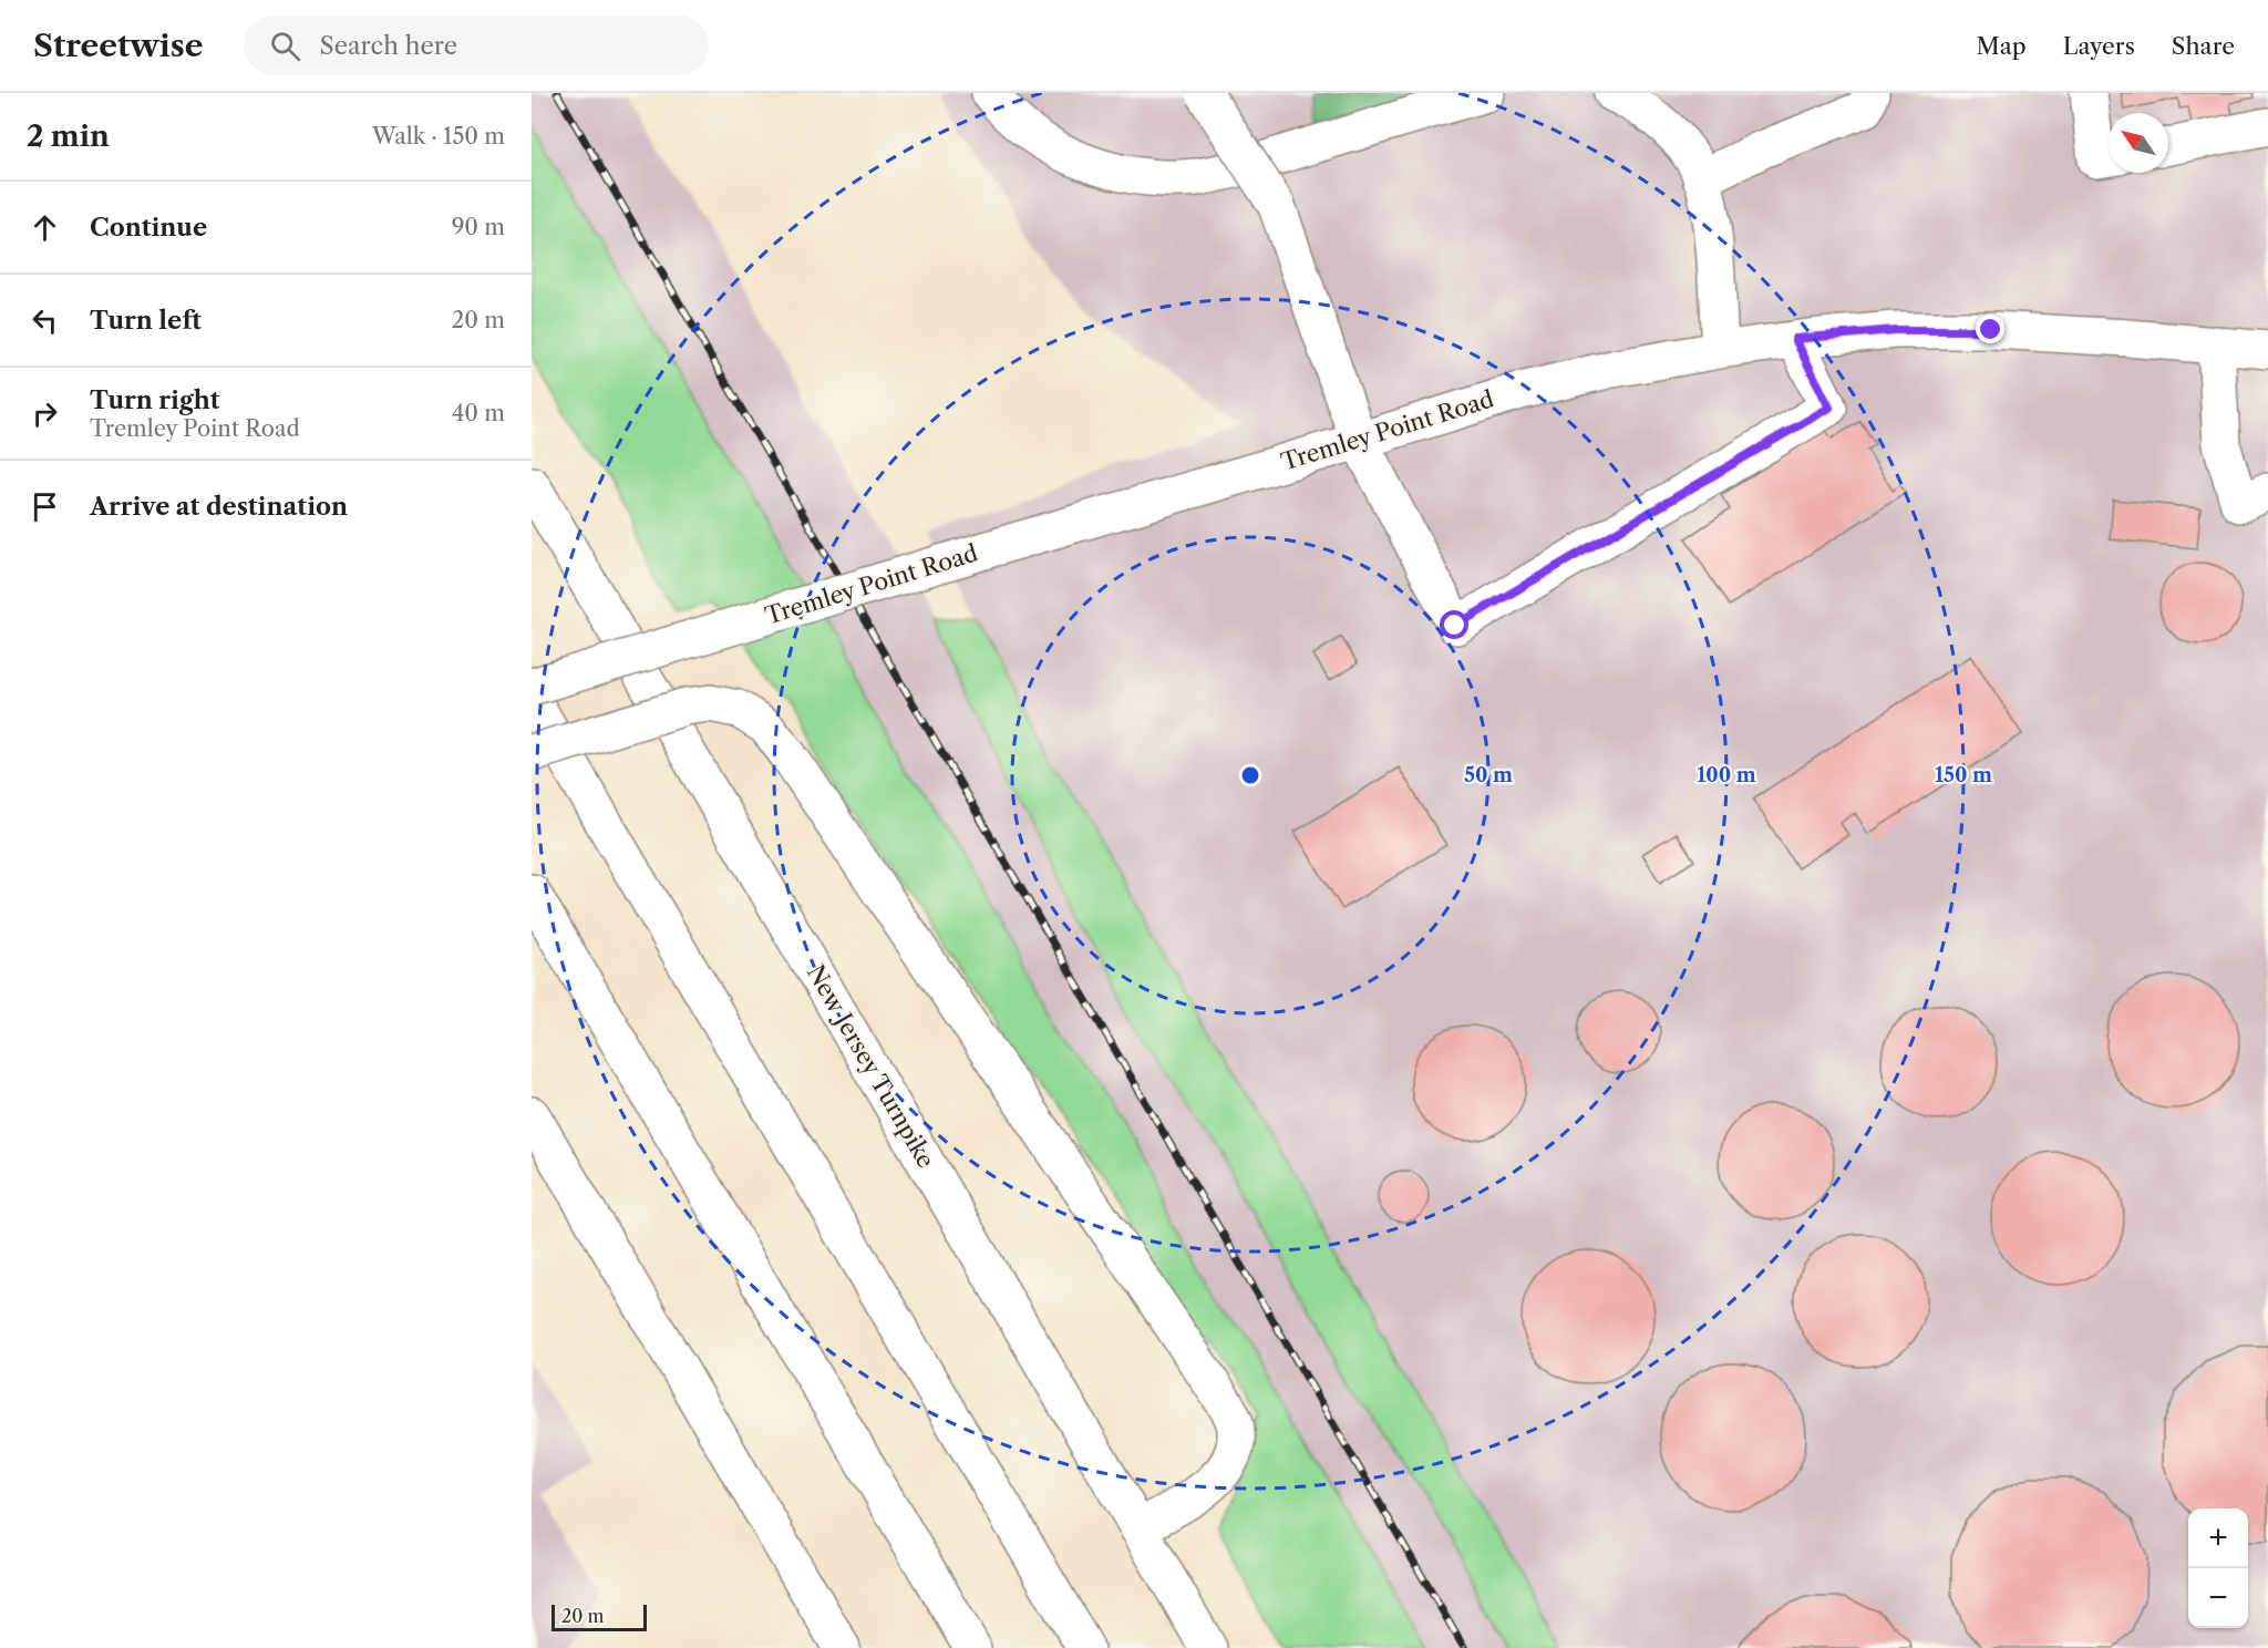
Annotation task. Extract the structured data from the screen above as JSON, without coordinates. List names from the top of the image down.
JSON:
{
  "streets": {
    "main road": ["Tremley Point Road", "New Jersey Turnpike"]
  },
  "scale_bar": "20 m",
  "north": "top left",
  "page": {
    "header": "Streetwise",
    "search": "Search here",
    "nav": ["Map", "Layers", "Share"],
    "heading": ["2 min", "Walk · 150 m"],
    "list": [
      ["Continue", "90 m"],
      ["Turn left", "20 m"],
      ["Turn right", "Tremley Point Road", "40 m"],
      "Arrive at destination"
    ],
    "map_buttons": ["+", "−"],
    "scale": "20 m"
  },
  "rings": ["50 m", "100 m", "150 m"]
}
